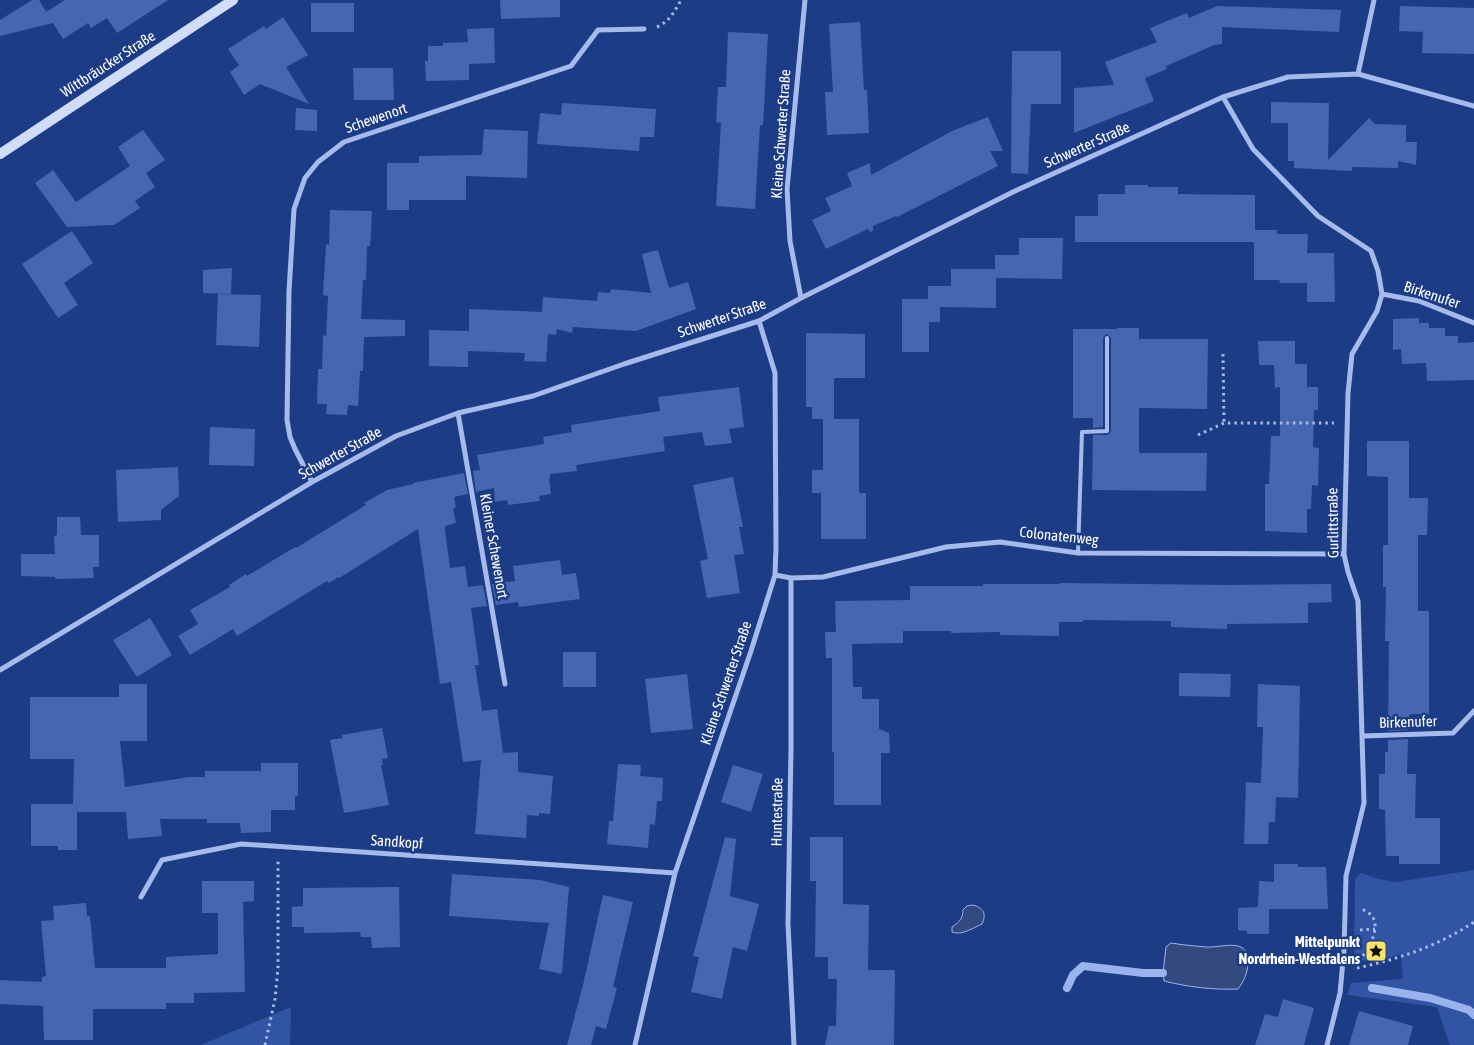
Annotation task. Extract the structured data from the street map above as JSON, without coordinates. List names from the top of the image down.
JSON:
{
  "streets": {
    "main road": ["Wittbräucker Straße"],
    "street": [
      "Schewenort",
      "Kleine Schwerter Straße",
      "Schwerter Straße",
      "Birkenufer",
      "Gurlittstraße",
      "Colonatenweg",
      "Kleiner Schewenort",
      "Huntestraße",
      "Sandkopf"
    ]
  },
  "crossings": [
    ["Schewenort", "Schwerter Straße"],
    ["Kleine Schwerter Straße", "Schwerter Straße"],
    ["Kleine Schwerter Straße", "Colonatenweg"],
    ["Kleine Schwerter Straße", "Sandkopf"],
    ["Schwerter Straße", "Kleiner Schewenort"],
    ["Birkenufer", "Gurlittstraße"],
    ["Gurlittstraße", "Colonatenweg"],
    ["Colonatenweg", "Huntestraße"]
  ],
  "places": {
    "place": ["Mittelpunkt Nordrhein-Westfalens"]
  }
}
